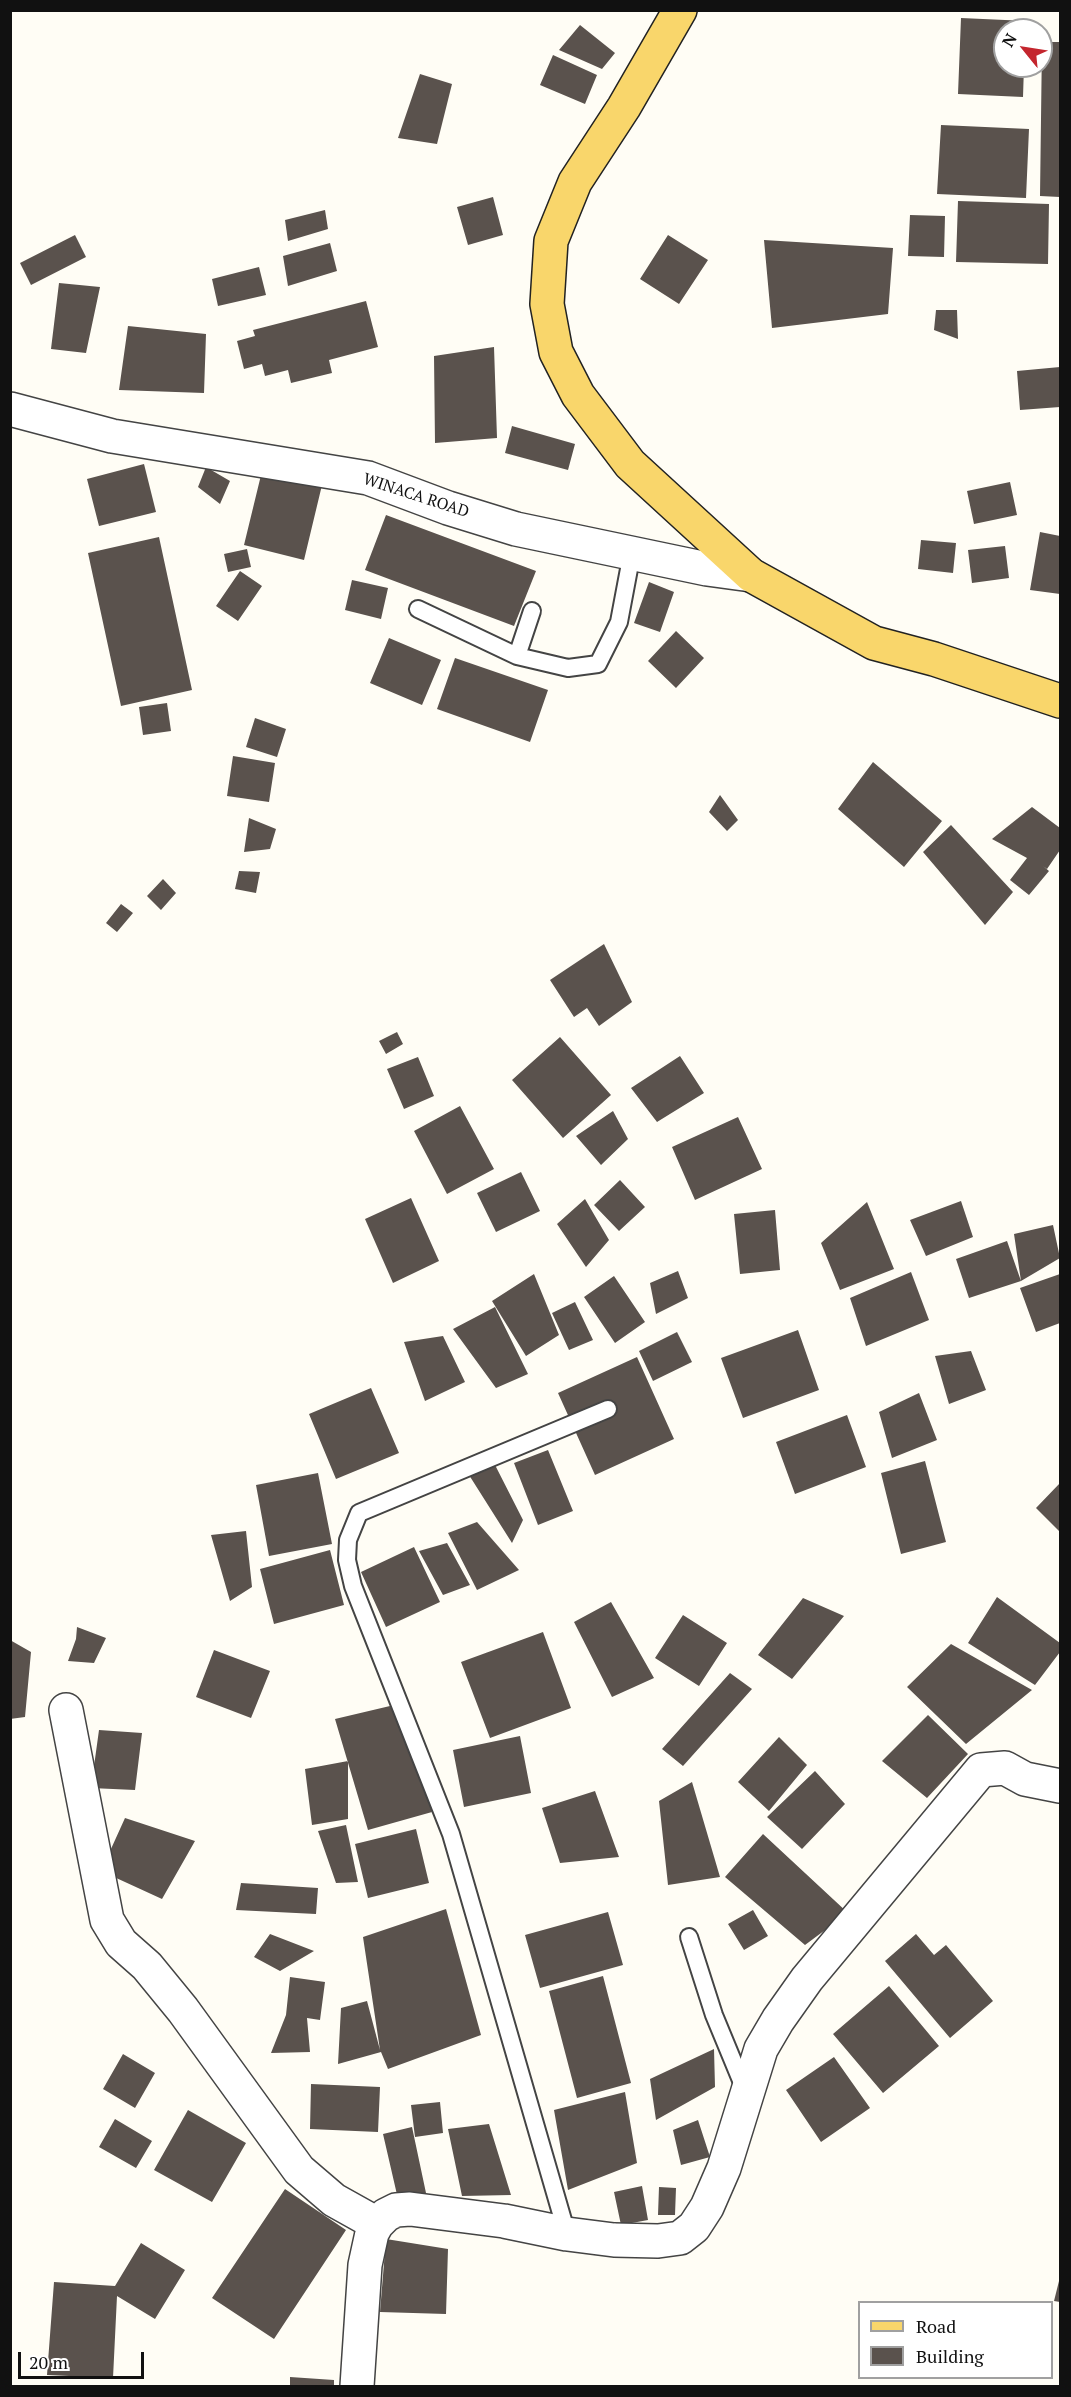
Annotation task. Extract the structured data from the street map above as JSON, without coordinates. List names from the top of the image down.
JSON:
{
  "streets": {
    "street": ["WINACA ROAD"]
  },
  "legend": ["Road", "Building"],
  "scale_bar": "20 m",
  "north": "top left"
}
